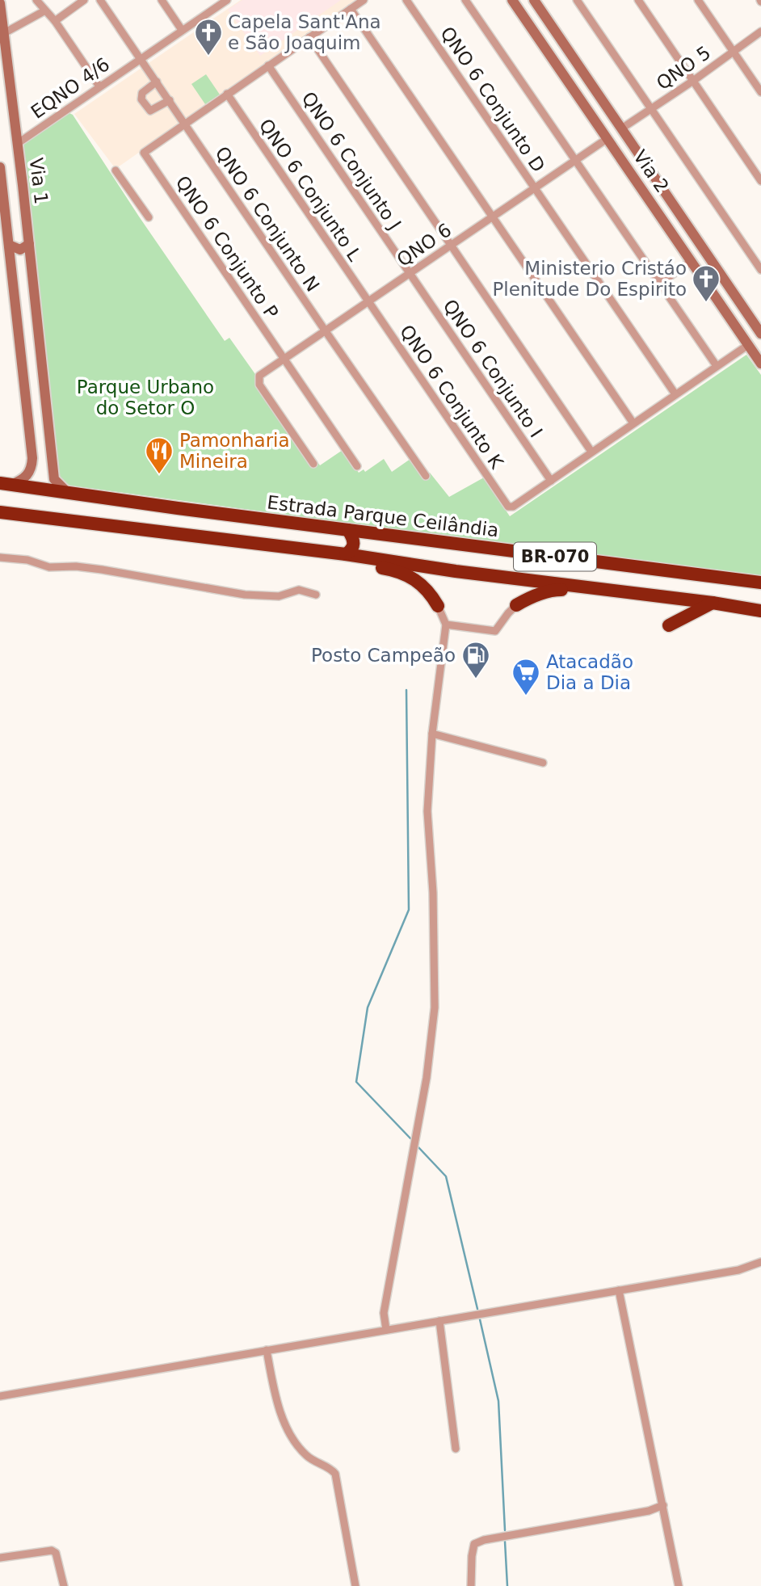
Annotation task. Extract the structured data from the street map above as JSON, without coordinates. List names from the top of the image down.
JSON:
{
  "streets": {
    "highway": ["Estrada Parque Ceilândia", "BR-070"],
    "main road": ["Via 2", "Via 1"],
    "street": [
      "QNO 5",
      "EQNO 4/6",
      "QNO 6 Conjunto D",
      "QNO 6 Conjunto J",
      "QNO 6 Conjunto L",
      "QNO 6 Conjunto N",
      "QNO 6",
      "QNO 6 Conjunto P",
      "QNO 6 Conjunto I",
      "QNO 6 Conjunto K"
    ]
  },
  "crossings": [
    ["QNO 5", "Via 2"],
    ["EQNO 4/6", "Via 1"],
    ["QNO 6 Conjunto D", "QNO 6"],
    ["QNO 6 Conjunto J", "QNO 6"],
    ["QNO 6 Conjunto J", "QNO 6 Conjunto I"],
    ["Via 2", "QNO 6"],
    ["Via 1", "Estrada Parque Ceilândia"],
    ["QNO 6 Conjunto L", "QNO 6"],
    ["QNO 6 Conjunto L", "QNO 6 Conjunto K"],
    ["QNO 6 Conjunto N", "QNO 6"],
    ["QNO 6 Conjunto N", "QNO 6 Conjunto P"],
    ["QNO 6", "QNO 6 Conjunto P"],
    ["QNO 6", "QNO 6 Conjunto I"],
    ["QNO 6", "QNO 6 Conjunto K"],
    ["QNO 6 Conjunto I", "QNO 6 Conjunto K"]
  ],
  "parks": ["Parque Urbano do Setor O"],
  "places": {
    "church": ["Capela Sant'Ana e São Joaquim", "Ministerio Cristáo Plenitude Do Espirito"],
    "restaurant": ["Pamonharia Mineira"],
    "fuel station": ["Posto Campeão"],
    "supermarket": ["Atacadão Dia a Dia"]
  }
}
